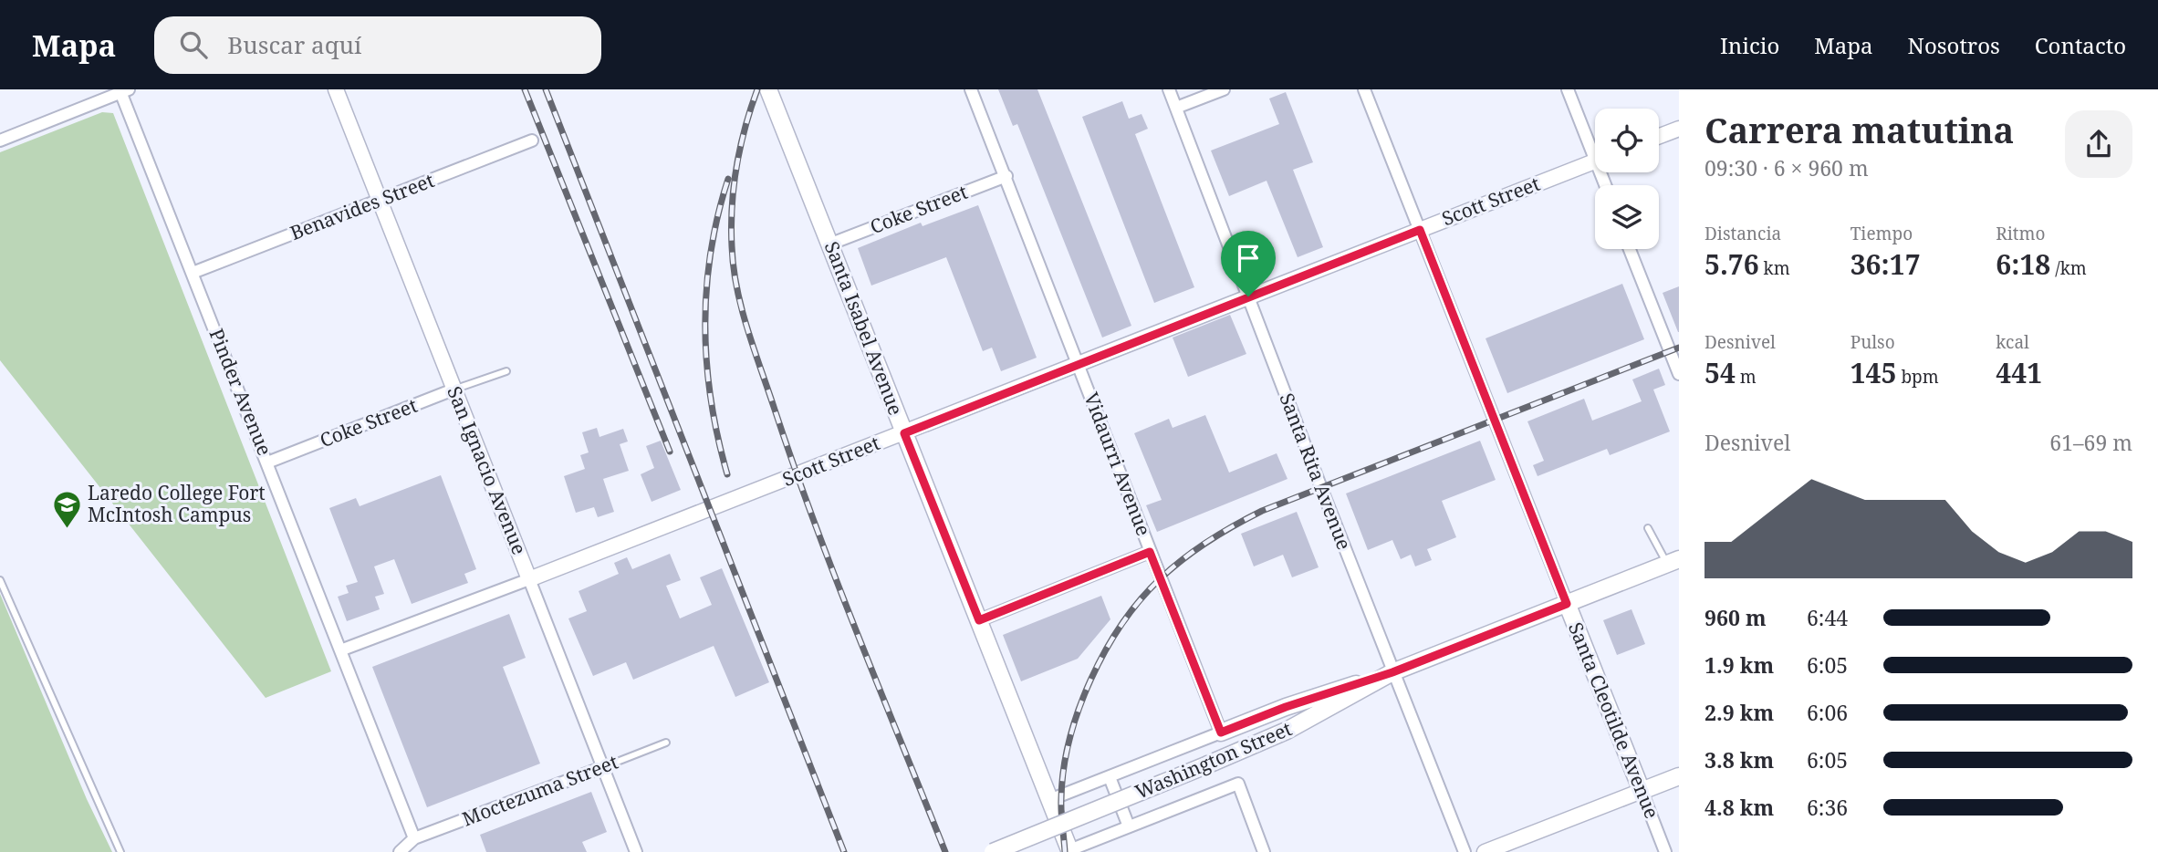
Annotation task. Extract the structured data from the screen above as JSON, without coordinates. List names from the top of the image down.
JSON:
{
  "streets": {
    "main road": ["Santa Isabel Avenue", "Santa Cleotilde Avenue", "Washington Street"],
    "street": [
      "Scott Street",
      "Benavides Street",
      "Coke Street",
      "Pinder Avenue",
      "Vidaurri Avenue",
      "San Ignacio Avenue",
      "Santa Rita Avenue",
      "Moctezuma Street"
    ]
  },
  "crossings": [
    ["Scott Street", "Santa Isabel Avenue"],
    ["Scott Street", "Pinder Avenue"],
    ["Scott Street", "Vidaurri Avenue"],
    ["Scott Street", "San Ignacio Avenue"],
    ["Scott Street", "Santa Rita Avenue"],
    ["Scott Street", "Santa Cleotilde Avenue"],
    ["Benavides Street", "Pinder Avenue"],
    ["Benavides Street", "San Ignacio Avenue"],
    ["Coke Street", "Santa Isabel Avenue"],
    ["Coke Street", "Pinder Avenue"],
    ["Coke Street", "Vidaurri Avenue"],
    ["Coke Street", "San Ignacio Avenue"],
    ["Santa Isabel Avenue", "Washington Street"],
    ["Pinder Avenue", "Moctezuma Street"],
    ["Vidaurri Avenue", "Washington Street"],
    ["San Ignacio Avenue", "Moctezuma Street"],
    ["Santa Rita Avenue", "Washington Street"],
    ["Santa Cleotilde Avenue", "Washington Street"]
  ],
  "places": {
    "school or university": ["Laredo College Fort McIntosh Campus"]
  },
  "page": {
    "header": "Mapa",
    "search": "Buscar aquí",
    "nav": [
      "Inicio",
      "Mapa",
      "Nosotros",
      "Contacto"
    ],
    "heading": ["Carrera matutina", "09:30 · 6 × 960 m"],
    "stats": [
      ["Distancia", "5.76 km"],
      ["Tiempo", "36:17"],
      ["Ritmo", "6:18 /km"],
      ["Desnivel", "54 m"],
      ["Pulso", "145 bpm"],
      ["kcal", "441"]
    ],
    "chart": ["Desnivel", "61–69 m"],
    "list": [
      {
        "name": "960 m",
        "note": "6:44"
      },
      {
        "name": "1.9 km",
        "note": "6:05"
      },
      {
        "name": "2.9 km",
        "note": "6:06"
      },
      {
        "name": "3.8 km",
        "note": "6:05"
      },
      {
        "name": "4.8 km",
        "note": "6:36"
      }
    ]
  }
}
